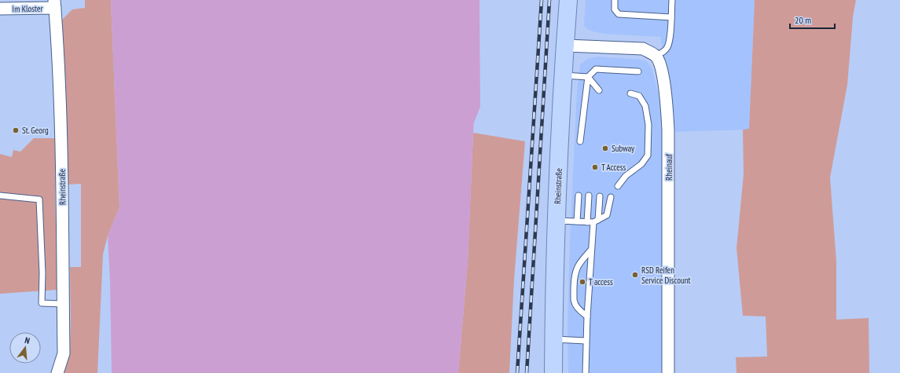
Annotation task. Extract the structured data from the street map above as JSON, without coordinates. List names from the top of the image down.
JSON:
{
  "streets": {
    "main road": ["Rheinstraße"],
    "street": ["Im Kloster", "Rheinauf"]
  },
  "crossings": [
    ["Im Kloster", "Rheinstraße"]
  ],
  "places": [
    "St. Georg",
    "Subway",
    "T Access",
    "RSD Reifen Service Discount",
    "T access"
  ],
  "scale_bar": "20 m",
  "north": "top"
}
